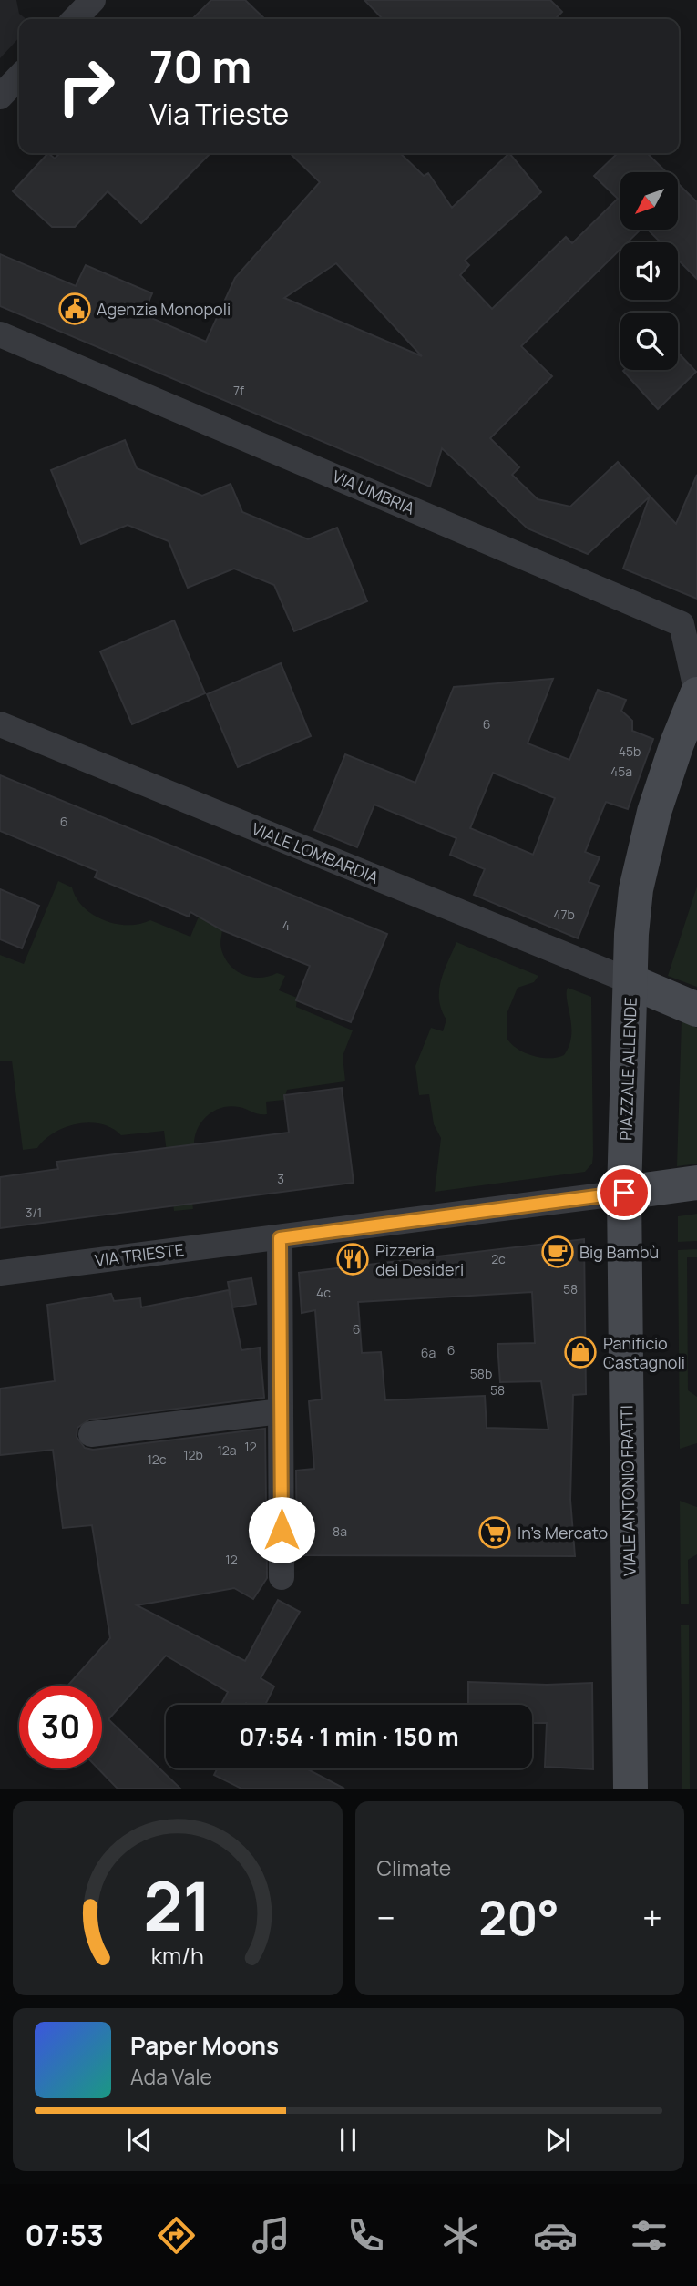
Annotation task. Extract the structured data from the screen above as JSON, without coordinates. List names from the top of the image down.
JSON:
{
  "streets": {
    "main road": ["PIAZZALE ALLENDE", "VIALE ANTONIO FRATTI"],
    "street": ["VIA UMBRIA", "VIALE LOMBARDIA", "VIA TRIESTE"]
  },
  "crossings": [
    ["VIALE LOMBARDIA", "PIAZZALE ALLENDE"],
    ["PIAZZALE ALLENDE", "VIA TRIESTE"],
    ["PIAZZALE ALLENDE", "VIALE ANTONIO FRATTI"],
    ["VIA TRIESTE", "VIALE ANTONIO FRATTI"]
  ],
  "places": {
    "public building": ["Agenzia Monopoli"],
    "cafe": ["Big Bambù"],
    "restaurant": ["Pizzeria dei Desideri"],
    "shop": ["Panificio Castagnoli"],
    "supermarket": ["In's Mercato"]
  },
  "house_numbers": [
    "7f",
    "6",
    "45b",
    "45a",
    "6",
    "47b",
    "4",
    "3",
    "3/1",
    "2c",
    "58",
    "4c",
    "6",
    "6",
    "6a",
    "58b",
    "58",
    "12",
    "12a",
    "12b",
    "12c",
    "8a",
    "12"
  ],
  "north": "bottom left",
  "page": {
    "turn": ["70 m", "Via Trieste"],
    "limit": "30",
    "trip": "07:54 · 1 min · 150 m",
    "tile": "Climate",
    "heat": ["−", "20°", "+"],
    "song": ["Paper Moons", "Ada Vale"],
    "tabs": "07:53",
    "gauge": ["21", "km/h"]
  }
}
